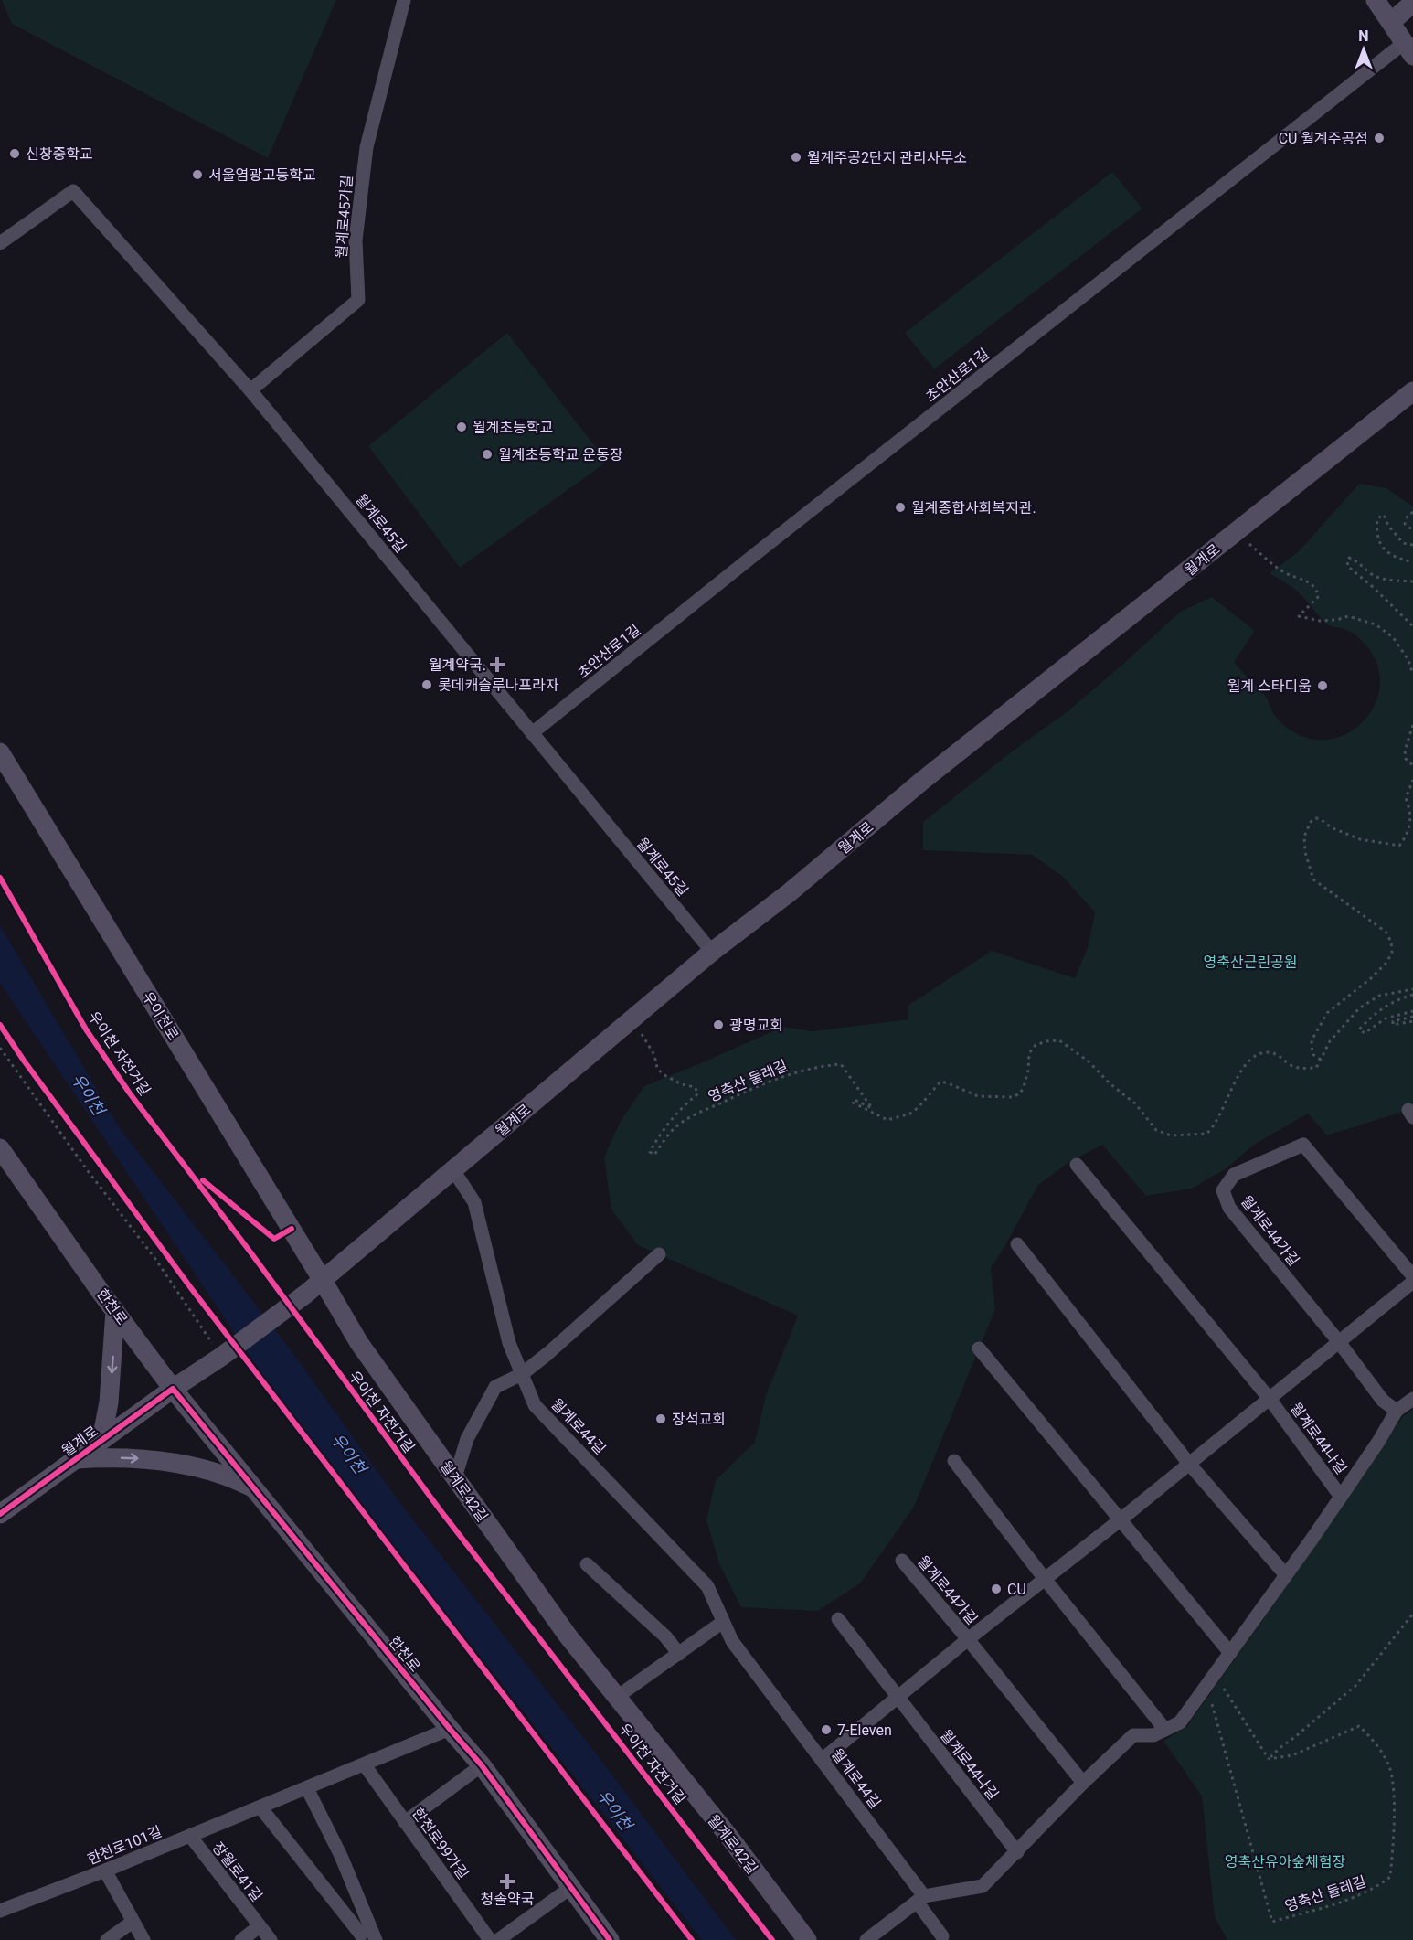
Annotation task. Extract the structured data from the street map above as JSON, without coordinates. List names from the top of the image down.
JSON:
{
  "streets": {
    "main road": [
      "월계로",
      "우이천로",
      "한천로",
      "월계로42길"
    ],
    "street": [
      "월계로45가길",
      "초안산로1길",
      "월계로45길",
      "월계로44가길",
      "월계로44길",
      "월계로44나길",
      "한천로99가길",
      "한천로101길",
      "장월로41길"
    ],
    "path": ["영축산 둘레길"],
    "cycle path": ["우이천 자전거길"]
  },
  "crossings": [
    ["월계로45가길", "월계로45길"],
    ["초안산로1길", "월계로45길"],
    ["월계로45길", "월계로"],
    ["월계로", "우이천로"],
    ["월계로", "한천로"],
    ["월계로", "월계로44길"],
    ["월계로", "월계로42길"],
    ["우이천로", "월계로42길"],
    ["영축산 둘레길", "월계로44나길"],
    ["월계로44가길", "월계로44길"],
    ["월계로44가길", "월계로44나길"],
    ["한천로", "한천로101길"],
    ["월계로44길", "월계로44나길"],
    ["한천로99가길", "한천로101길"],
    ["한천로101길", "장월로41길"]
  ],
  "water": ["우이천"],
  "parks": ["영축산근린공원", "영축산유아숲체험장"],
  "places": {
    "other": [
      "CU 월계주공점",
      "신창중학교",
      "월계주공2단지 관리사무소",
      "서울염광고등학교",
      "월계초등학교",
      "월계초등학교 운동장",
      "월계종합사회복지관.",
      "롯데캐슬루나프라자",
      "월계 스타디움",
      "광명교회",
      "장석교회",
      "CU",
      "7-Eleven"
    ],
    "health": ["월계약국.", "청솔약국"]
  },
  "north": "top"
}
